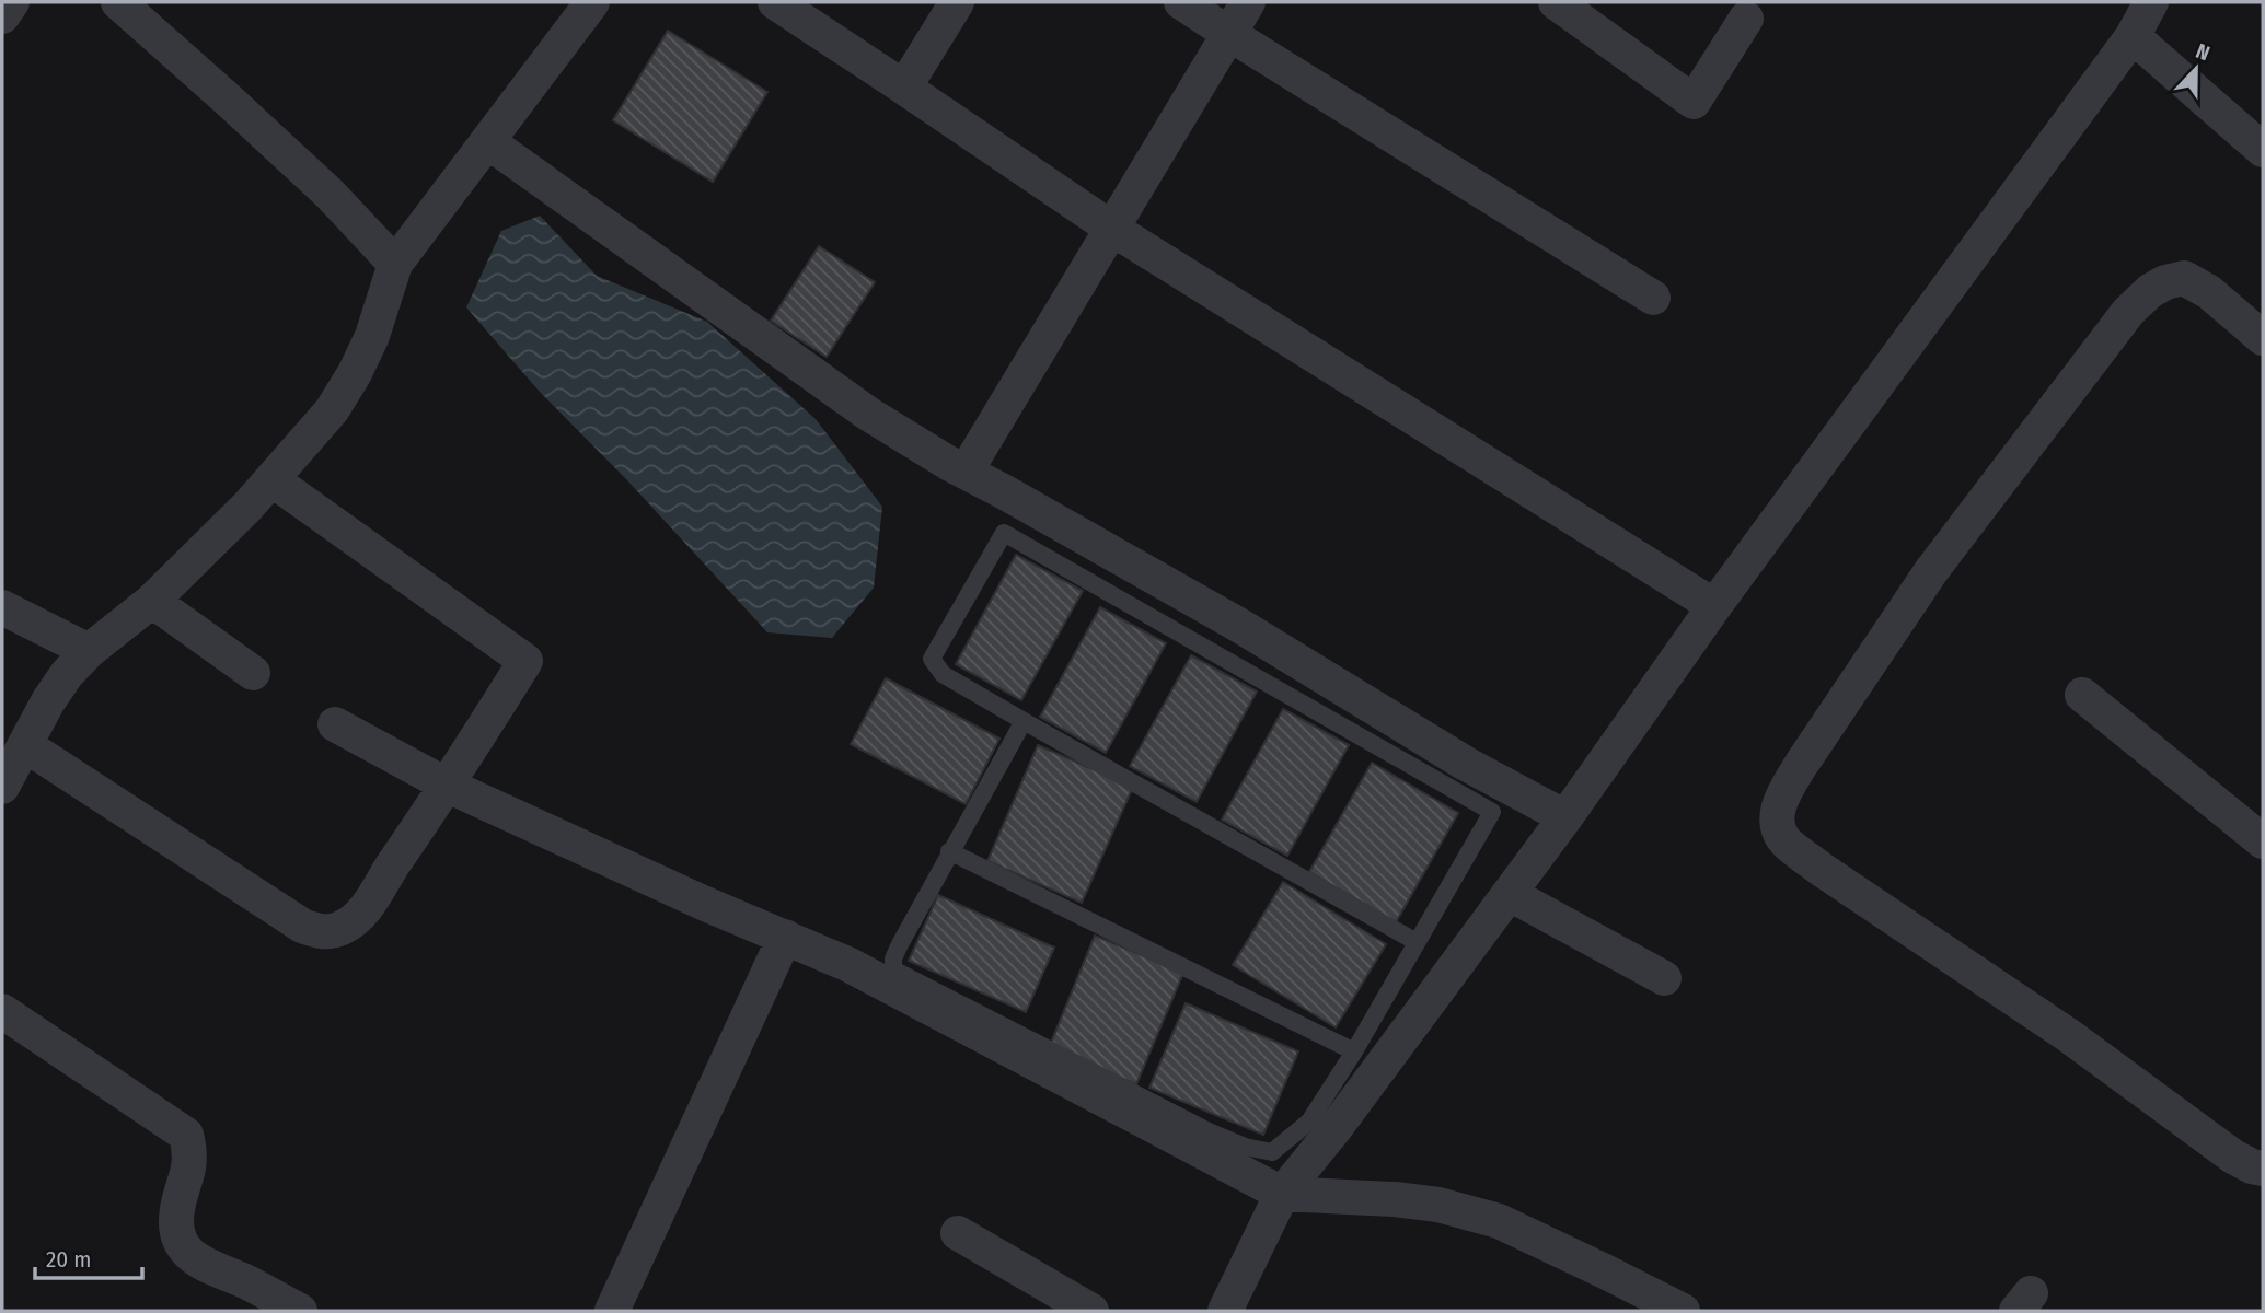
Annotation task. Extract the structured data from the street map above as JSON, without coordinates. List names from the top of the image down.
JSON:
{
  "scale_bar": "20 m",
  "north": "top"
}
